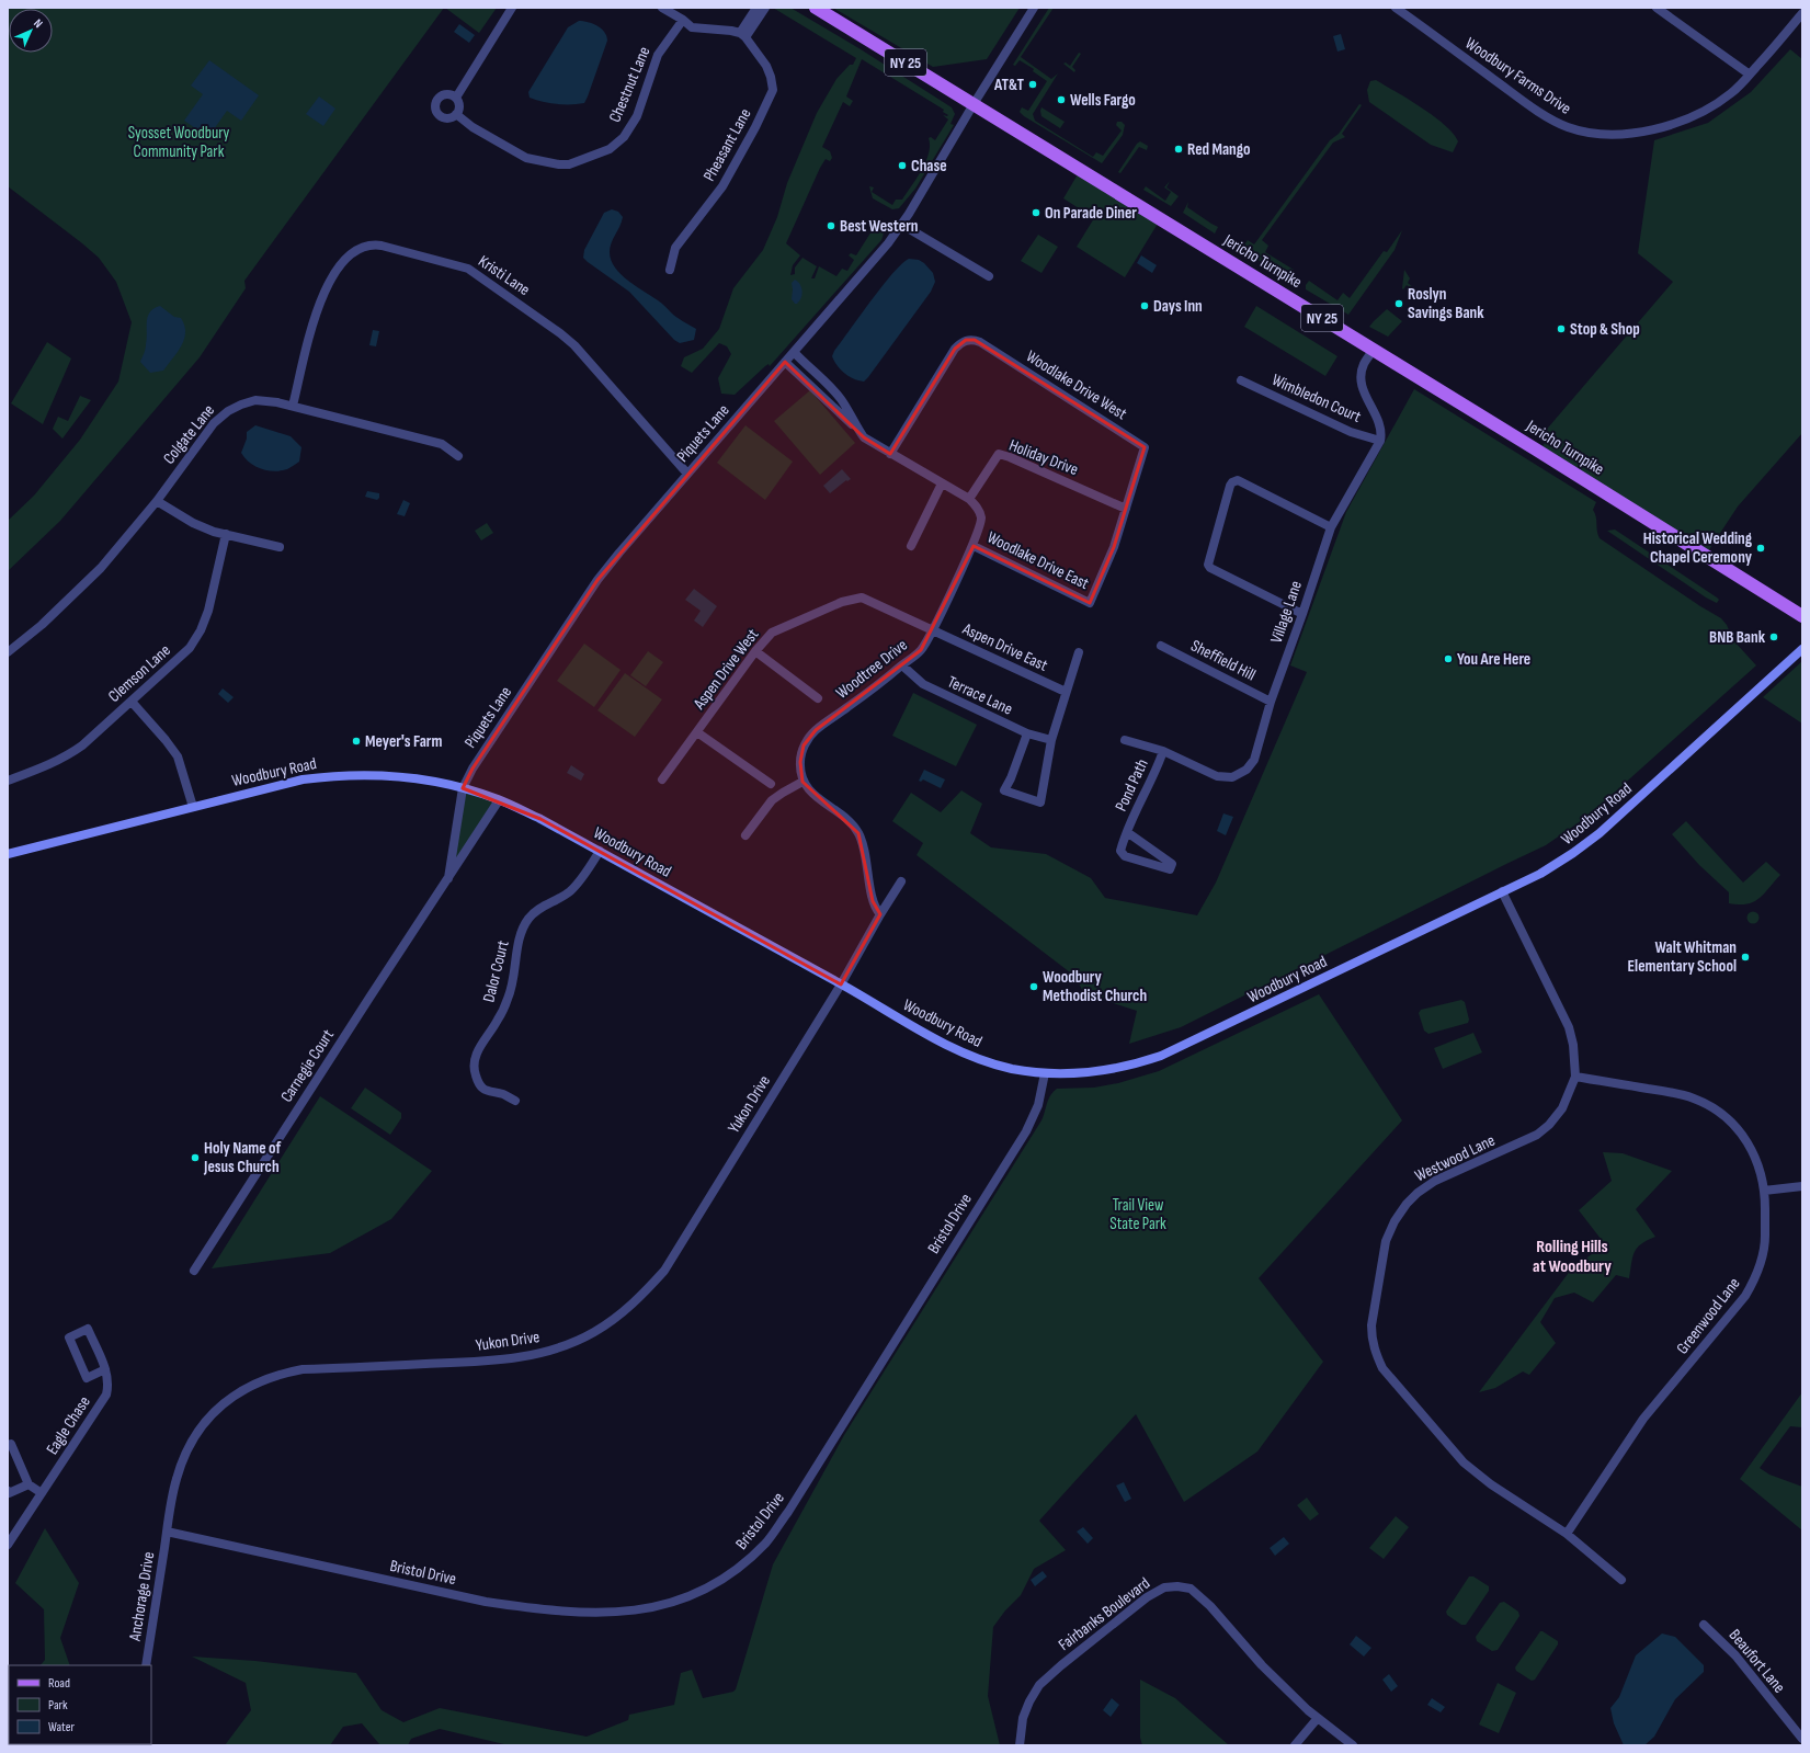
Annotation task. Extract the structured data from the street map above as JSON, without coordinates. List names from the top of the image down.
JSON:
{
  "streets": {
    "main road": ["NY 25", "Jericho Turnpike", "Woodbury Road"],
    "street": [
      "Woodbury Farms Drive",
      "Chestnut Lane",
      "Pheasant Lane",
      "Kristi Lane",
      "Woodlake Drive West",
      "Wimbledon Court",
      "Piquets Lane",
      "Colgate Lane",
      "Holiday Drive",
      "Woodlake Drive East",
      "Village Lane",
      "Aspen Drive East",
      "Sheffield Hill",
      "Aspen Drive West",
      "Woodtree Drive",
      "Clemson Lane",
      "Terrace Lane",
      "Pond Path",
      "Dalor Court",
      "Carnegie Court",
      "Yukon Drive",
      "Westwood Lane",
      "Bristol Drive",
      "Greenwood Lane",
      "Eagle Chase",
      "Anchorage Drive",
      "Fairbanks Boulevard",
      "Beaufort Lane"
    ]
  },
  "crossings": [
    ["Jericho Turnpike", "Piquets Lane"],
    ["Kristi Lane", "Piquets Lane"],
    ["Kristi Lane", "Colgate Lane"],
    ["Woodlake Drive West", "Holiday Drive"],
    ["Woodlake Drive West", "Woodlake Drive East"],
    ["Woodlake Drive West", "Woodtree Drive"],
    ["Wimbledon Court", "Village Lane"],
    ["Piquets Lane", "Woodtree Drive"],
    ["Piquets Lane", "Woodbury Road"],
    ["Piquets Lane", "Carnegie Court"],
    ["Holiday Drive", "Woodtree Drive"],
    ["Woodlake Drive East", "Woodtree Drive"],
    ["Village Lane", "Sheffield Hill"],
    ["Village Lane", "Pond Path"],
    ["Aspen Drive East", "Aspen Drive West"],
    ["Aspen Drive East", "Woodtree Drive"],
    ["Aspen Drive West", "Woodtree Drive"],
    ["Woodtree Drive", "Terrace Lane"],
    ["Woodbury Road", "Dalor Court"],
    ["Woodbury Road", "Carnegie Court"],
    ["Woodbury Road", "Yukon Drive"],
    ["Woodbury Road", "Westwood Lane"],
    ["Woodbury Road", "Bristol Drive"],
    ["Yukon Drive", "Bristol Drive"],
    ["Yukon Drive", "Anchorage Drive"],
    ["Westwood Lane", "Greenwood Lane"],
    ["Bristol Drive", "Anchorage Drive"]
  ],
  "districts": ["Rolling Hills at Woodbury"],
  "parks": ["Syosset Woodbury Community Park", "Trail View State Park"],
  "places": [
    "AT&T",
    "Wells Fargo",
    "Red Mango",
    "Chase",
    "On Parade Diner",
    "Best Western",
    "Roslyn Savings Bank",
    "Days Inn",
    "Stop & Shop",
    "Historical Wedding Chapel Ceremony",
    "BNB Bank",
    "You Are Here",
    "Meyer's Farm",
    "Walt Whitman Elementary School",
    "Woodbury Methodist Church",
    "Holy Name of Jesus Church"
  ],
  "legend": ["Road", "Park", "Water"],
  "north": "top right"
}
